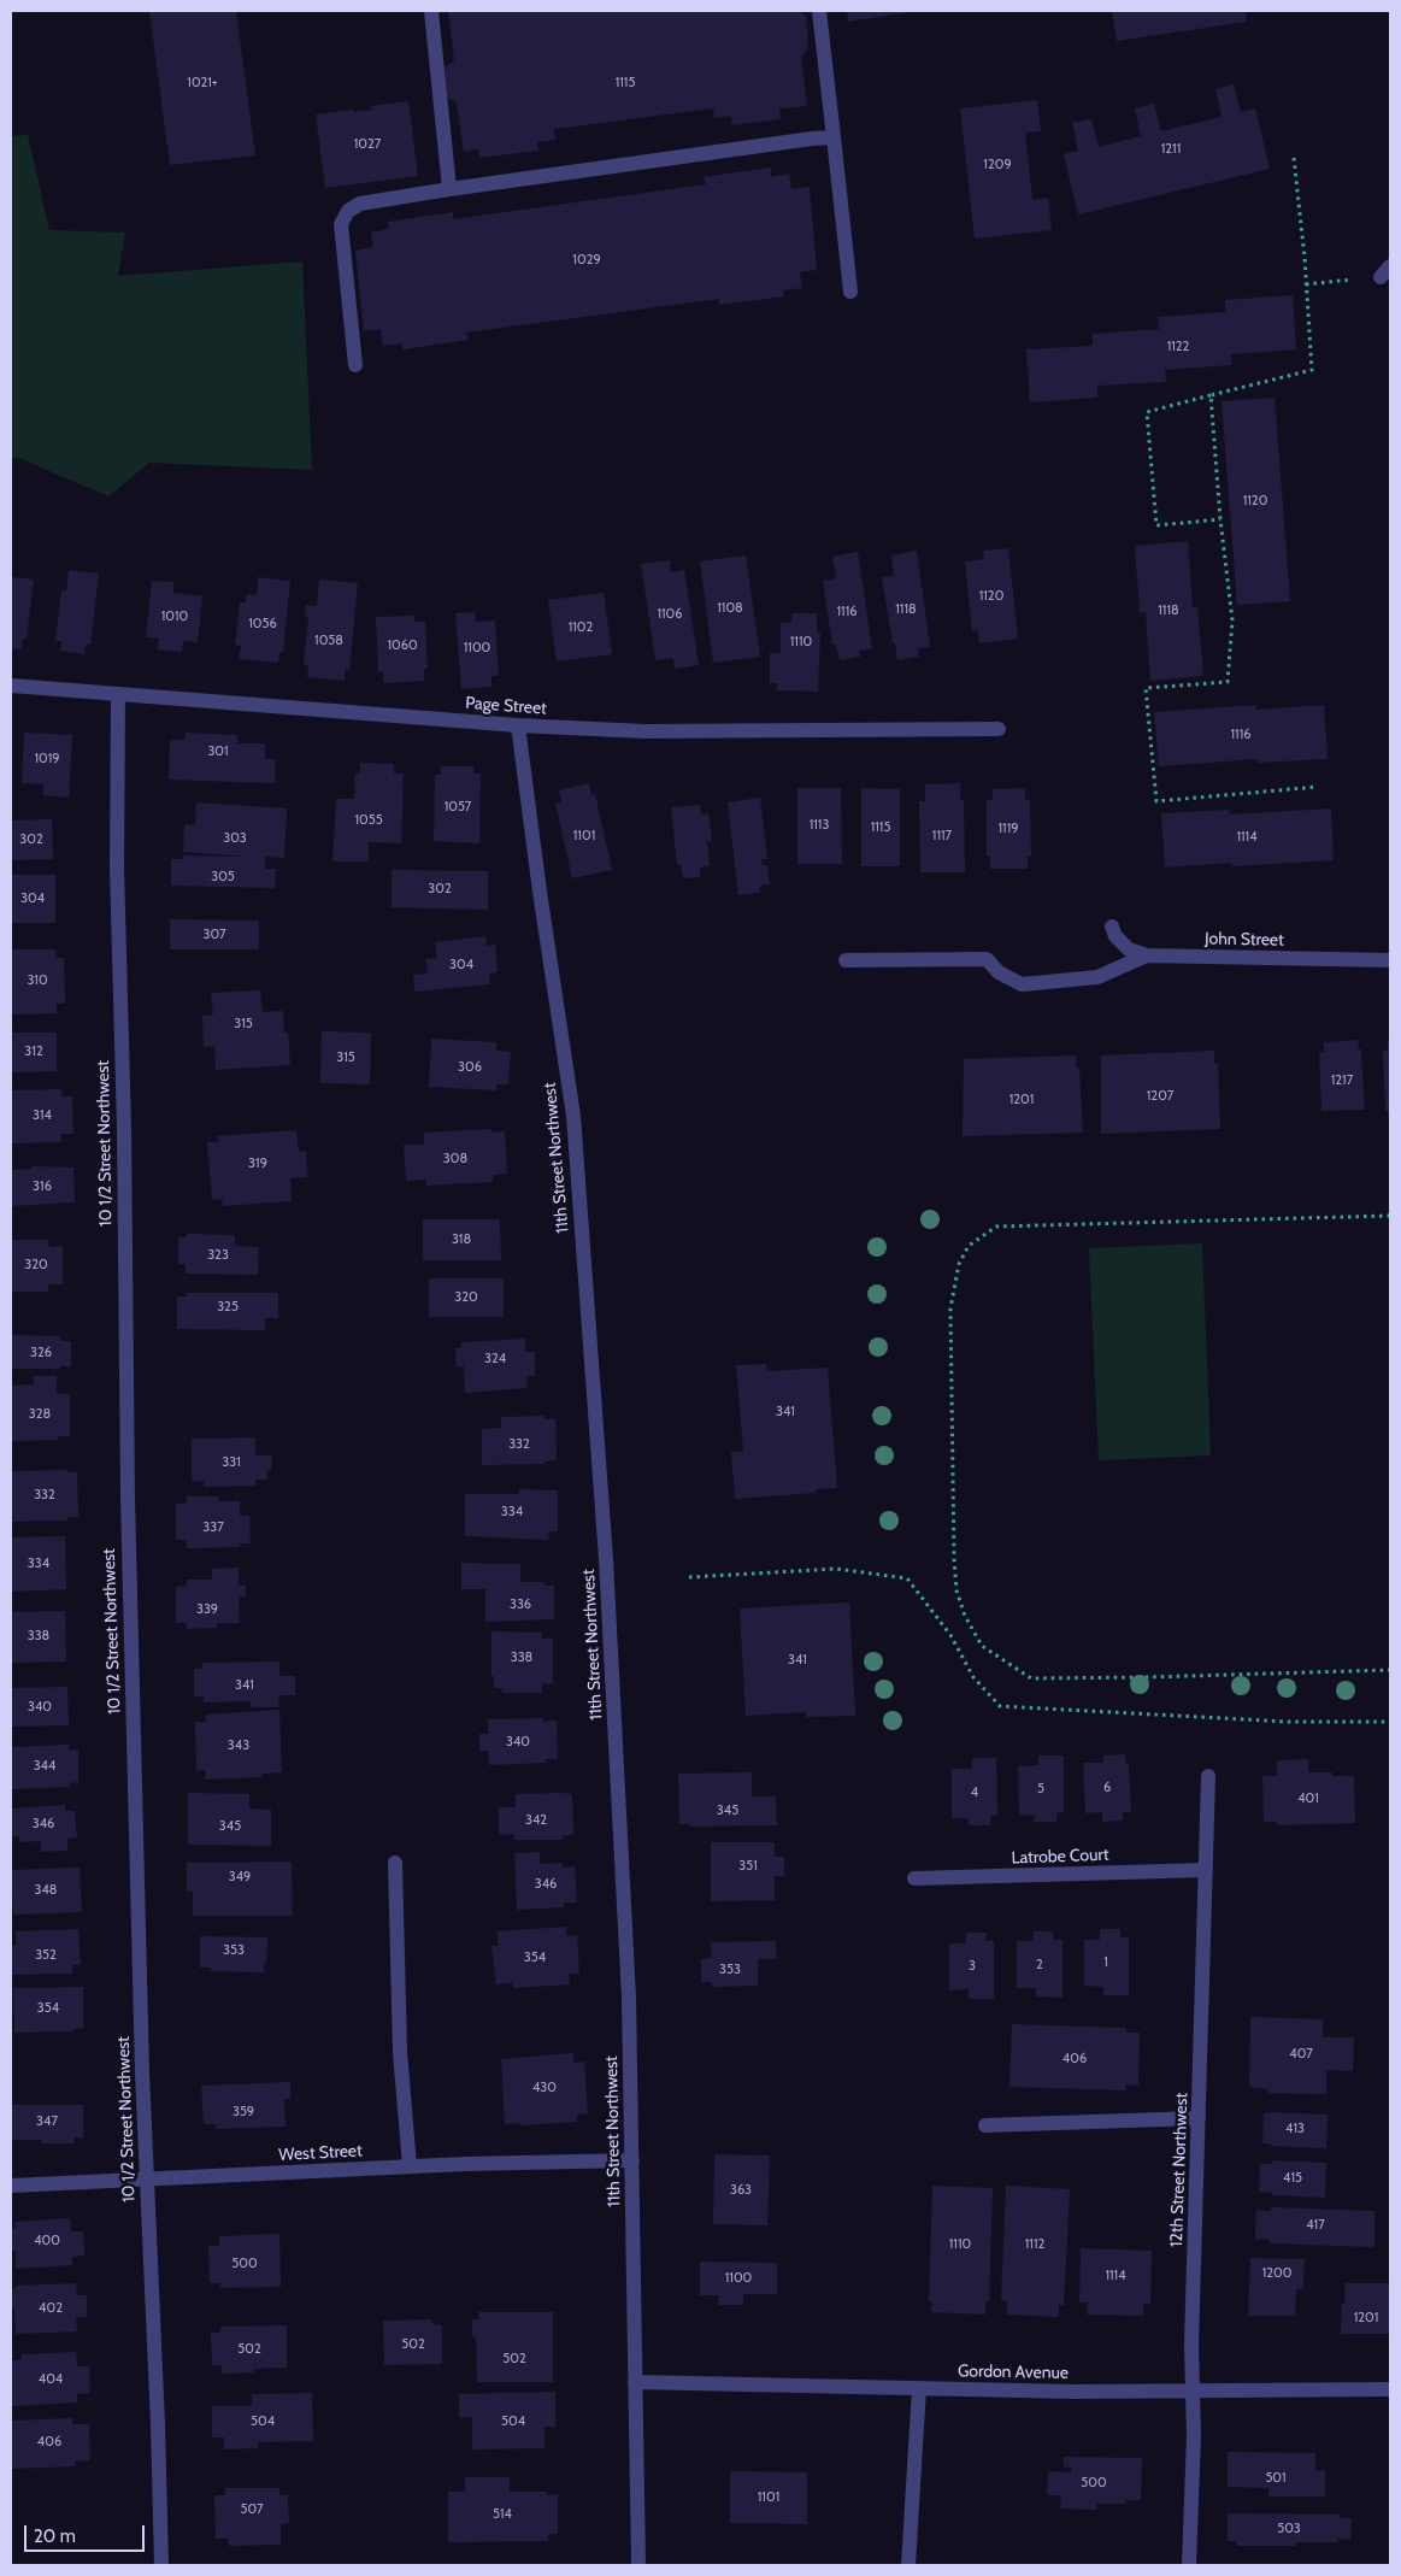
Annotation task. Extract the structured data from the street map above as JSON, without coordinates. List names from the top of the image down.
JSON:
{
  "streets": {
    "street": [
      "Page Street",
      "John Street",
      "10 1/2 Street Northwest",
      "11th Street Northwest",
      "Latrobe Court",
      "West Street",
      "12th Street Northwest",
      "Gordon Avenue"
    ]
  },
  "crossings": [
    ["Page Street", "10 1/2 Street Northwest"],
    ["Page Street", "11th Street Northwest"],
    ["10 1/2 Street Northwest", "West Street"],
    ["11th Street Northwest", "West Street"],
    ["11th Street Northwest", "Gordon Avenue"],
    ["Latrobe Court", "12th Street Northwest"],
    ["12th Street Northwest", "Gordon Avenue"]
  ],
  "house_numbers": [
    "1021+",
    "1115",
    "1027",
    "1211",
    "1209",
    "1029",
    "1122",
    "1120",
    "1120",
    "1108",
    "1118",
    "1118",
    "1116",
    "1106",
    "1010",
    "1056",
    "1102",
    "1058",
    "1110",
    "1060",
    "1100",
    "1116",
    "301",
    "1019",
    "1057",
    "1055",
    "1113",
    "1115",
    "1119",
    "1101",
    "1117",
    "1114",
    "303",
    "302",
    "305",
    "302",
    "304",
    "307",
    "304",
    "310",
    "315",
    "312",
    "315",
    "306",
    "1217",
    "1207",
    "1201",
    "314",
    "308",
    "319",
    "316",
    "318",
    "323",
    "320",
    "320",
    "325",
    "326",
    "324",
    "341",
    "328",
    "332",
    "331",
    "332",
    "334",
    "337",
    "334",
    "336",
    "339",
    "338",
    "338",
    "341",
    "341",
    "340",
    "340",
    "343",
    "344",
    "6",
    "5",
    "4",
    "401",
    "345",
    "342",
    "346",
    "345",
    "351",
    "349",
    "346",
    "348",
    "353",
    "352",
    "354",
    "1",
    "2",
    "3",
    "353",
    "354",
    "407",
    "406",
    "430",
    "359",
    "347",
    "413",
    "415",
    "363",
    "417",
    "400",
    "1110",
    "1112",
    "500",
    "1200",
    "1114",
    "1100",
    "402",
    "1201",
    "502",
    "502",
    "502",
    "404",
    "504",
    "504",
    "406",
    "501",
    "500",
    "1101",
    "507",
    "514",
    "503"
  ],
  "scale_bar": "20 m"
}
